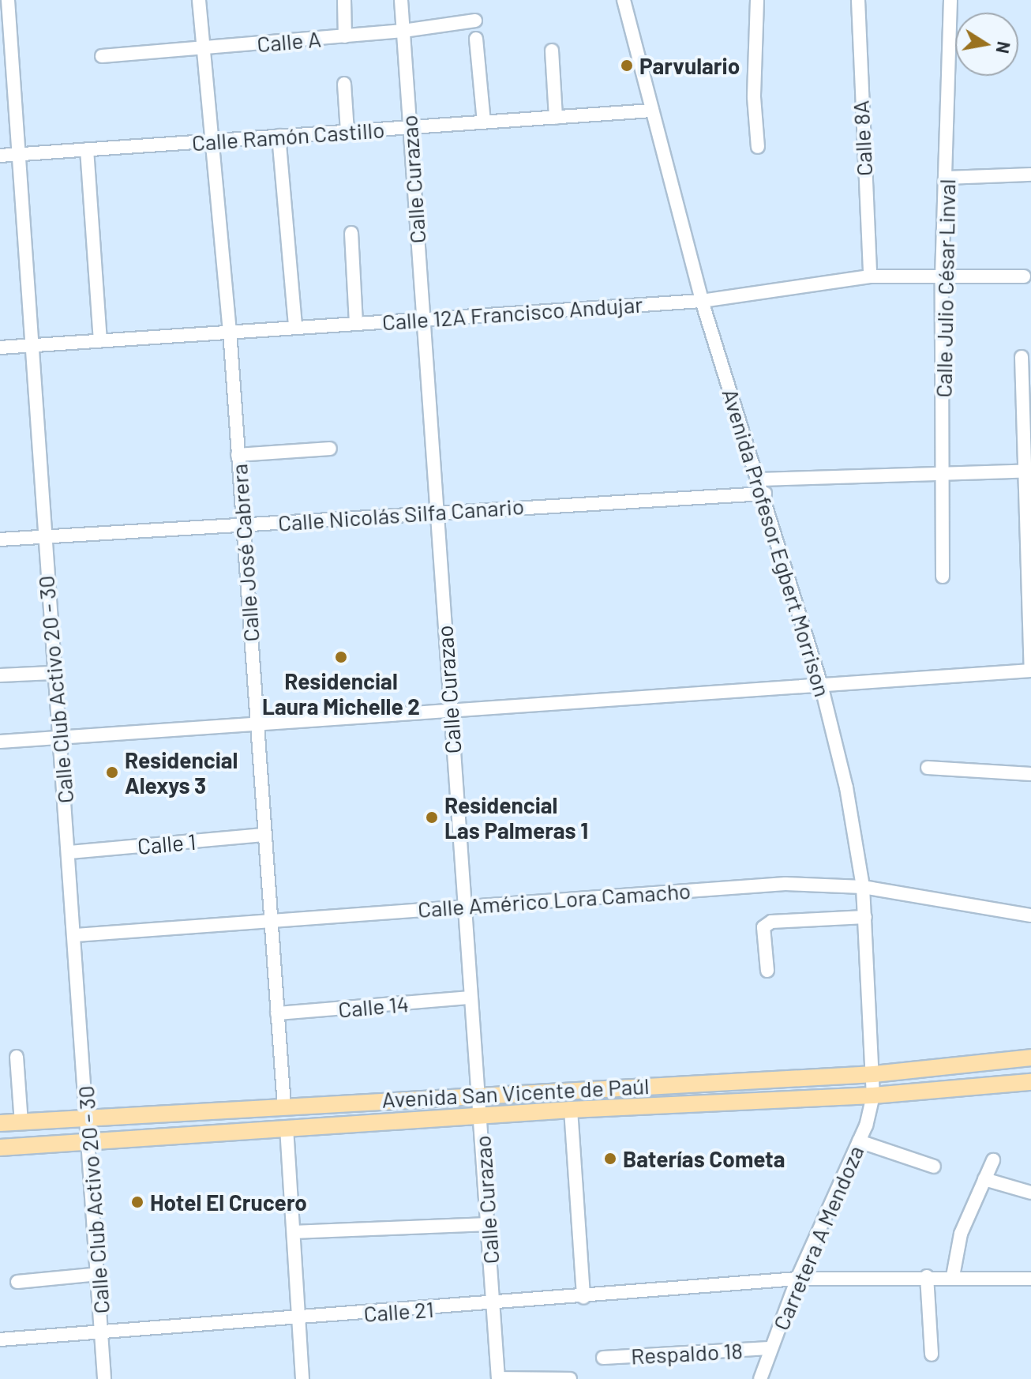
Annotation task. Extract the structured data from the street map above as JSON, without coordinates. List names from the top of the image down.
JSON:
{
  "streets": {
    "main road": ["Avenida San Vicente de Paúl"],
    "street": [
      "Calle A",
      "Calle Ramón Castillo",
      "Calle 8A",
      "Calle Curazao",
      "Calle Julio César Linval",
      "Calle 12A Francisco Andujar",
      "Calle Nicolás Silfa Canario",
      "Avenida Profesor Egbert Morrison",
      "Calle José Cabrera",
      "Calle Club Activo 20 - 30",
      "Calle 1",
      "Calle Américo Lora Camacho",
      "Calle 14",
      "Carretera A Mendoza",
      "Calle 21",
      "Respaldo 18"
    ]
  },
  "crossings": [
    ["Calle A", "Calle Curazao"],
    ["Calle A", "Calle José Cabrera"],
    ["Calle Ramón Castillo", "Calle Curazao"],
    ["Calle Ramón Castillo", "Avenida Profesor Egbert Morrison"],
    ["Calle Ramón Castillo", "Calle José Cabrera"],
    ["Calle Ramón Castillo", "Calle Club Activo 20 - 30"],
    ["Calle 8A", "Calle 12A Francisco Andujar"],
    ["Calle Curazao", "Calle 12A Francisco Andujar"],
    ["Calle Curazao", "Calle Nicolás Silfa Canario"],
    ["Calle Curazao", "Calle Américo Lora Camacho"],
    ["Calle Curazao", "Calle 14"],
    ["Calle Curazao", "Avenida San Vicente de Paúl"],
    ["Calle Curazao", "Calle 21"],
    ["Calle Julio César Linval", "Calle 12A Francisco Andujar"],
    ["Calle 12A Francisco Andujar", "Avenida Profesor Egbert Morrison"],
    ["Calle 12A Francisco Andujar", "Calle José Cabrera"],
    ["Calle 12A Francisco Andujar", "Calle Club Activo 20 - 30"],
    ["Calle Nicolás Silfa Canario", "Avenida Profesor Egbert Morrison"],
    ["Calle Nicolás Silfa Canario", "Calle José Cabrera"],
    ["Calle Nicolás Silfa Canario", "Calle Club Activo 20 - 30"],
    ["Avenida Profesor Egbert Morrison", "Calle Américo Lora Camacho"],
    ["Avenida Profesor Egbert Morrison", "Avenida San Vicente de Paúl"],
    ["Avenida Profesor Egbert Morrison", "Carretera A Mendoza"],
    ["Calle José Cabrera", "Calle 1"],
    ["Calle José Cabrera", "Calle Américo Lora Camacho"],
    ["Calle José Cabrera", "Calle 14"],
    ["Calle José Cabrera", "Avenida San Vicente de Paúl"],
    ["Calle Club Activo 20 - 30", "Calle 1"],
    ["Calle Club Activo 20 - 30", "Calle Américo Lora Camacho"],
    ["Calle Club Activo 20 - 30", "Avenida San Vicente de Paúl"],
    ["Calle Club Activo 20 - 30", "Calle 21"],
    ["Avenida San Vicente de Paúl", "Carretera A Mendoza"],
    ["Carretera A Mendoza", "Calle 21"],
    ["Carretera A Mendoza", "Respaldo 18"]
  ],
  "places": [
    "Parvulario",
    "Residencial Laura Michelle 2",
    "Residencial Alexys 3",
    "Residencial Las Palmeras 1",
    "Baterías Cometa",
    "Hotel El Crucero"
  ],
  "north": "right"
}
